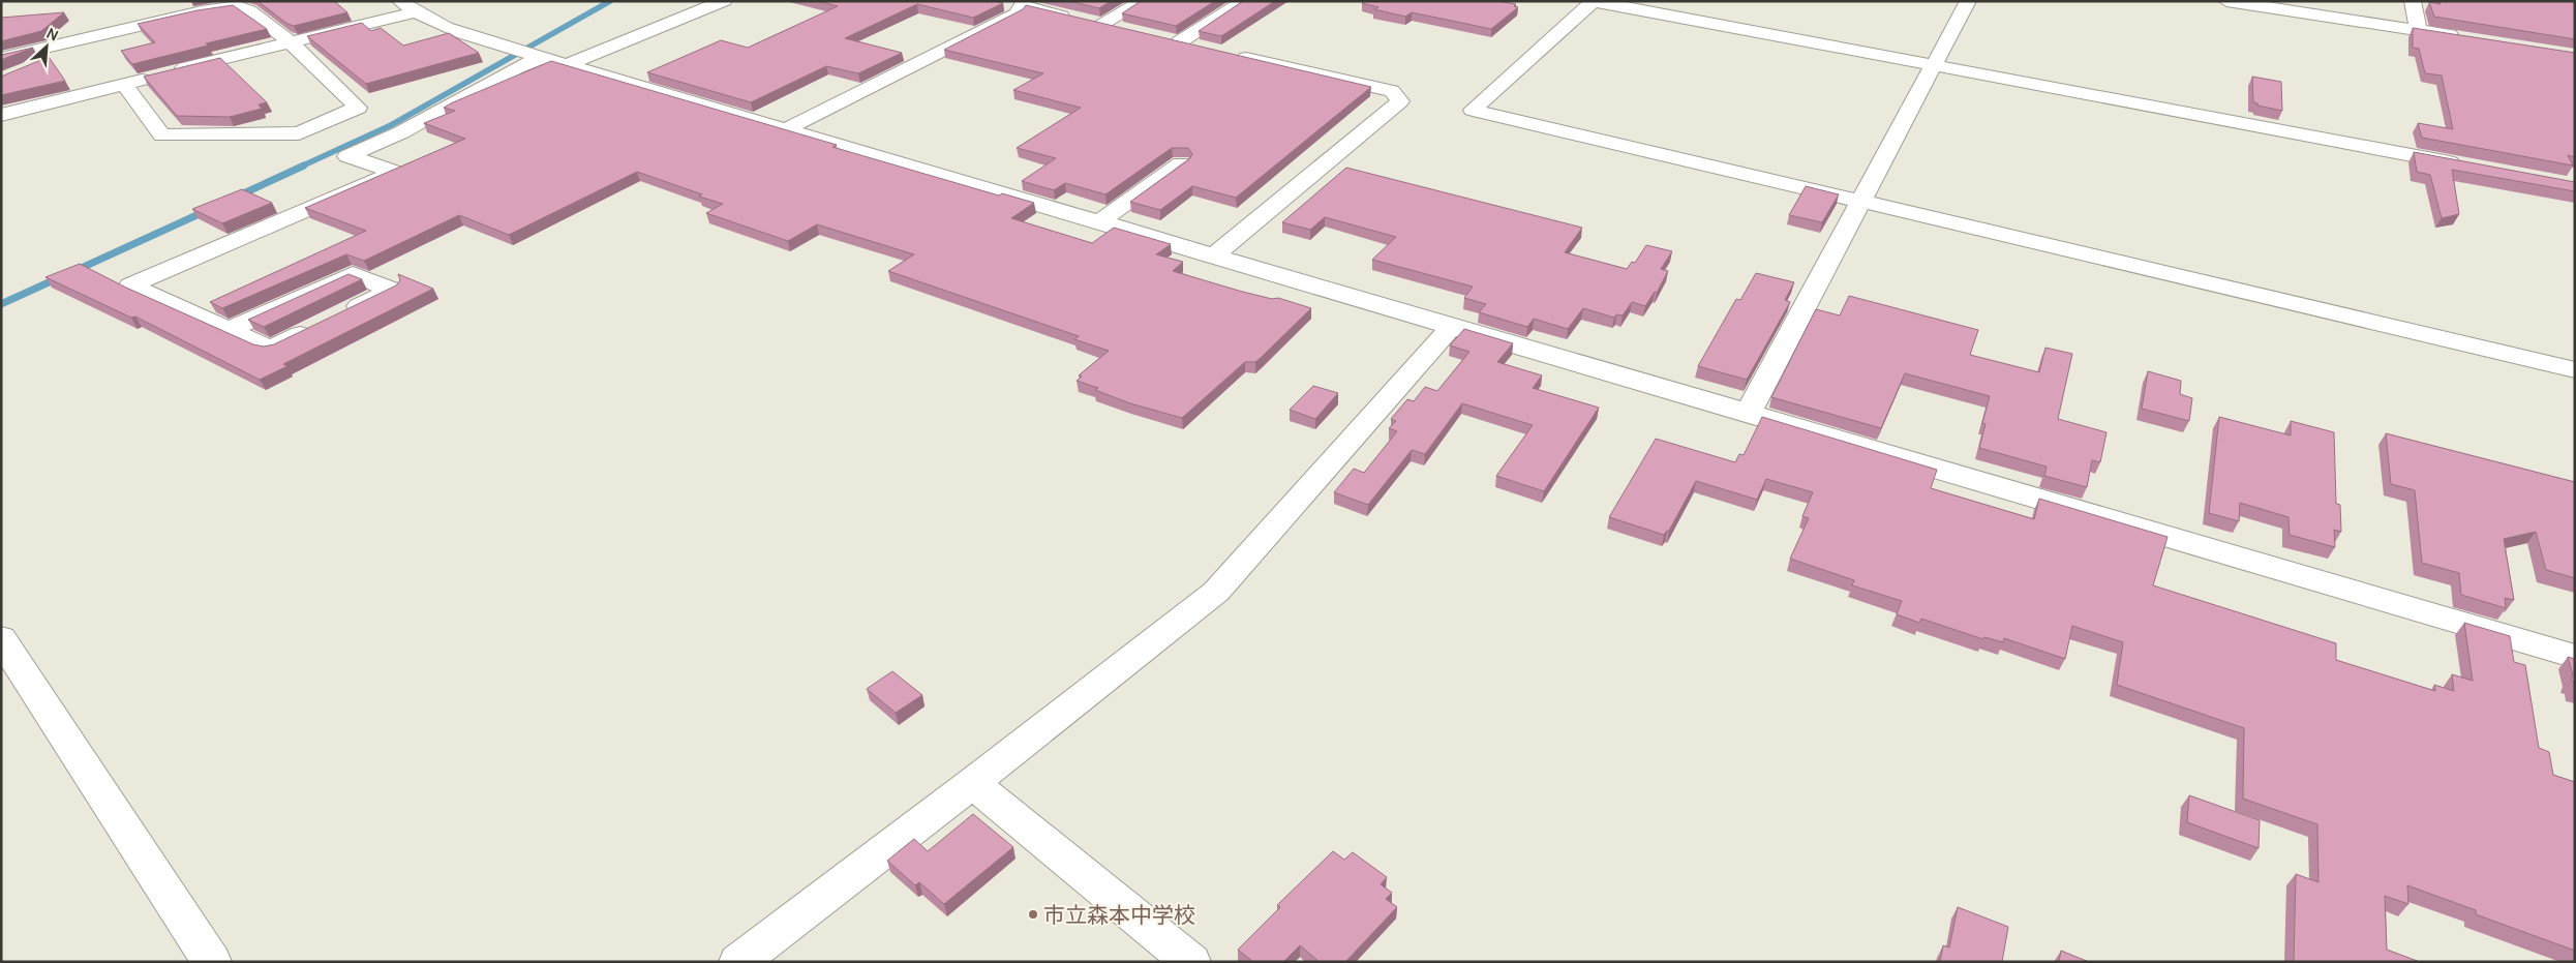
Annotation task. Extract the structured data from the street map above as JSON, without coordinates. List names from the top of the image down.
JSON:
{
  "places": ["市立森本中学校"],
  "north": "top right"
}
